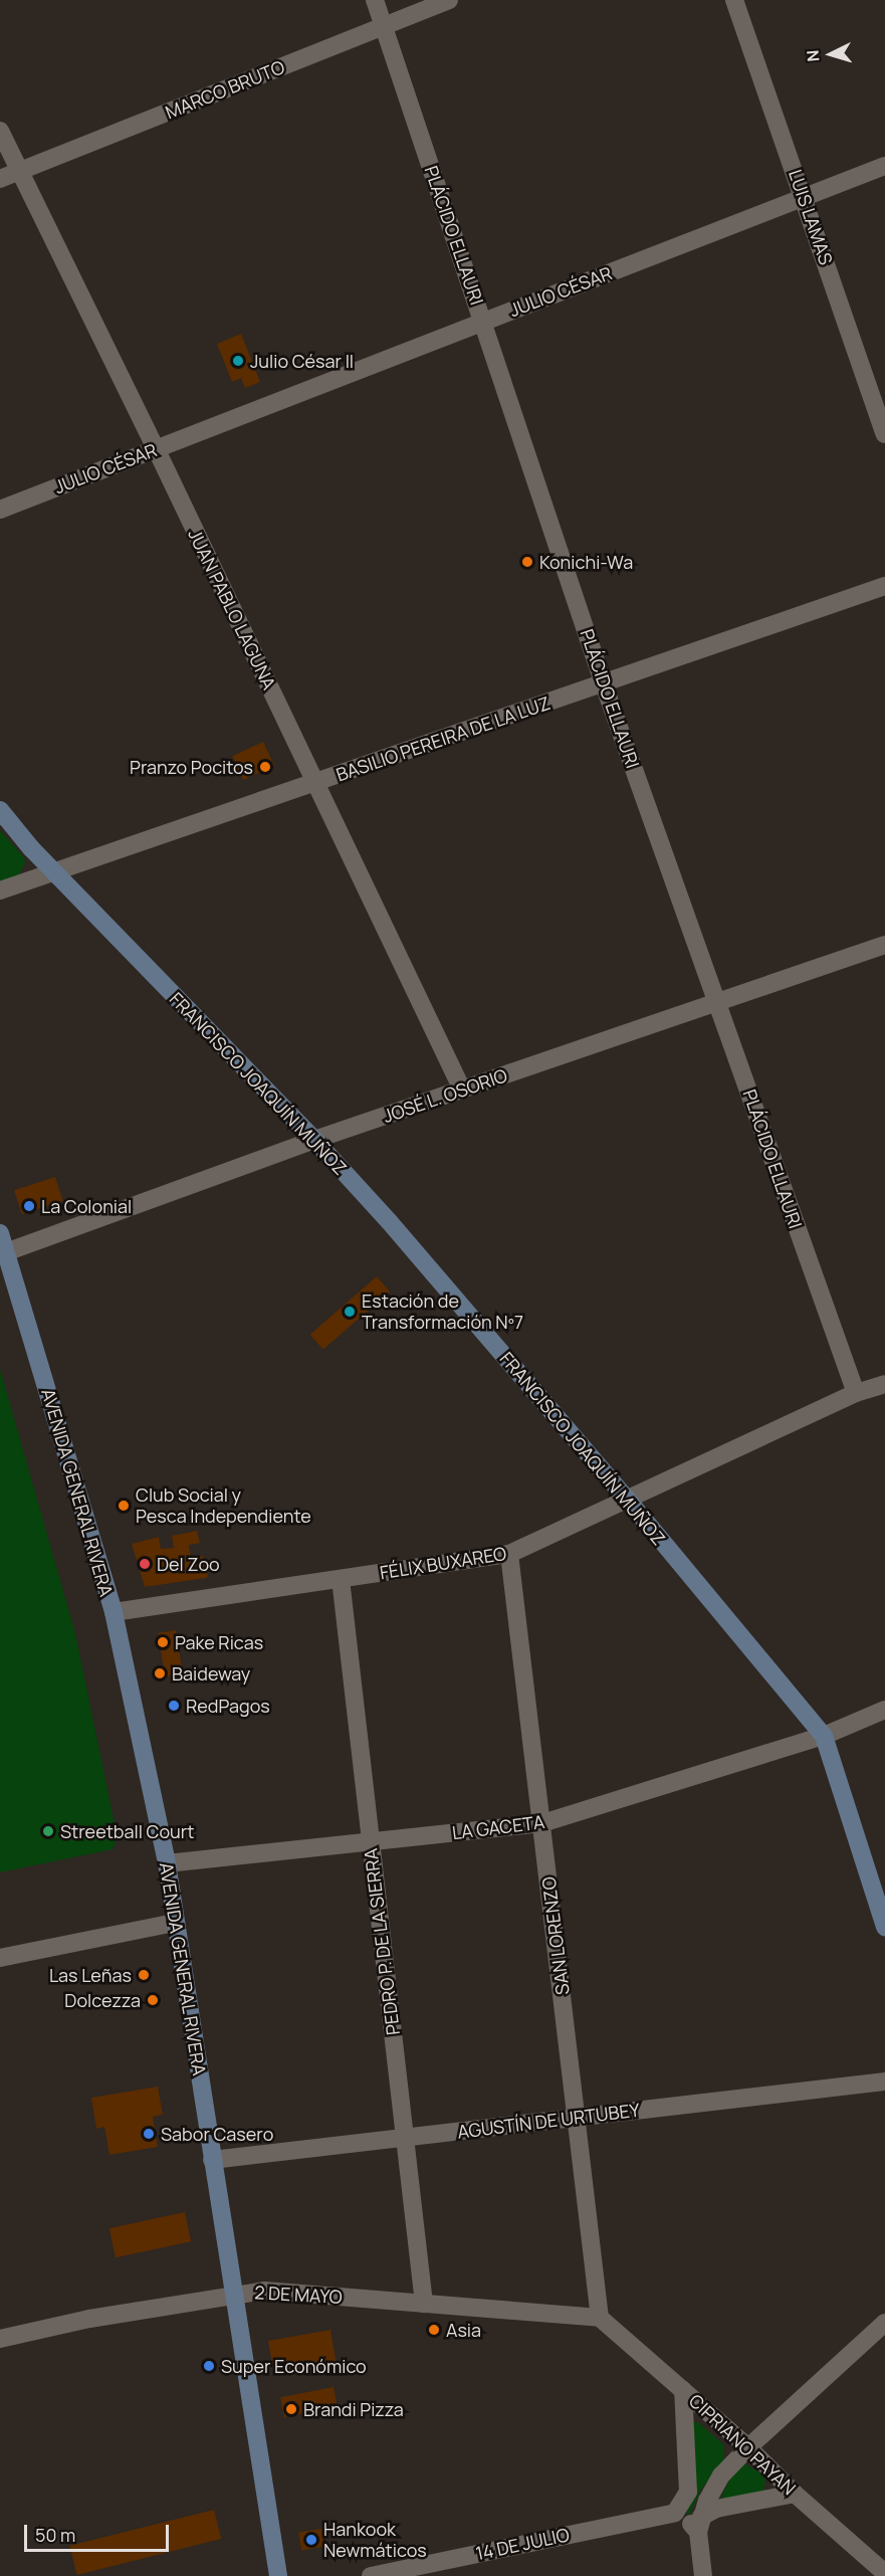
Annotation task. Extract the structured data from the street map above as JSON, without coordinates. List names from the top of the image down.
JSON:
{
  "streets": {
    "street": [
      "MARCO BRUTO",
      "LUIS LAMAS",
      "PLÁCIDO ELLAURI",
      "JULIO CÉSAR",
      "JUAN PABLO LAGUNA",
      "BASILIO PEREIRA DE LA LUZ",
      "FRANCISCO JOAQUÍN MUÑOZ",
      "JOSÉ L. OSORIO",
      "AVENIDA GENERAL RIVERA",
      "FÉLIX BUXAREO",
      "LA GACETA",
      "SAN LORENZO",
      "PEDRO P. DE LA SIERRA",
      "AGUSTÍN DE URTUBEY",
      "2 DE MAYO",
      "CIPRIANO PAYAN",
      "14 DE JULIO"
    ]
  },
  "crossings": [
    ["MARCO BRUTO", "PLÁCIDO ELLAURI"],
    ["MARCO BRUTO", "JUAN PABLO LAGUNA"],
    ["LUIS LAMAS", "JULIO CÉSAR"],
    ["PLÁCIDO ELLAURI", "JULIO CÉSAR"],
    ["PLÁCIDO ELLAURI", "BASILIO PEREIRA DE LA LUZ"],
    ["PLÁCIDO ELLAURI", "JOSÉ L. OSORIO"],
    ["PLÁCIDO ELLAURI", "FÉLIX BUXAREO"],
    ["JULIO CÉSAR", "JUAN PABLO LAGUNA"],
    ["JUAN PABLO LAGUNA", "BASILIO PEREIRA DE LA LUZ"],
    ["JUAN PABLO LAGUNA", "JOSÉ L. OSORIO"],
    ["BASILIO PEREIRA DE LA LUZ", "FRANCISCO JOAQUÍN MUÑOZ"],
    ["FRANCISCO JOAQUÍN MUÑOZ", "JOSÉ L. OSORIO"],
    ["FRANCISCO JOAQUÍN MUÑOZ", "FÉLIX BUXAREO"],
    ["FRANCISCO JOAQUÍN MUÑOZ", "LA GACETA"],
    ["JOSÉ L. OSORIO", "AVENIDA GENERAL RIVERA"],
    ["AVENIDA GENERAL RIVERA", "FÉLIX BUXAREO"],
    ["AVENIDA GENERAL RIVERA", "LA GACETA"],
    ["AVENIDA GENERAL RIVERA", "AGUSTÍN DE URTUBEY"],
    ["AVENIDA GENERAL RIVERA", "2 DE MAYO"],
    ["FÉLIX BUXAREO", "SAN LORENZO"],
    ["FÉLIX BUXAREO", "PEDRO P. DE LA SIERRA"],
    ["LA GACETA", "SAN LORENZO"],
    ["LA GACETA", "PEDRO P. DE LA SIERRA"],
    ["SAN LORENZO", "AGUSTÍN DE URTUBEY"],
    ["SAN LORENZO", "2 DE MAYO"],
    ["SAN LORENZO", "CIPRIANO PAYAN"],
    ["PEDRO P. DE LA SIERRA", "AGUSTÍN DE URTUBEY"],
    ["PEDRO P. DE LA SIERRA", "2 DE MAYO"],
    ["2 DE MAYO", "CIPRIANO PAYAN"]
  ],
  "places": [
    "Julio César II",
    "Konichi-Wa",
    "Pranzo Pocitos",
    "La Colonial",
    "Estación de Transformación Nº7",
    "Club Social y Pesca Independiente",
    "Del Zoo",
    "Pake Ricas",
    "Baideway",
    "RedPagos",
    "Streetball Court",
    "Las Leñas",
    "Dolcezza",
    "Sabor Casero",
    "Asia",
    "Super Económico",
    "Brandi Pizza",
    "Hankook Newmáticos"
  ],
  "scale_bar": "50 m",
  "north": "left"
}
